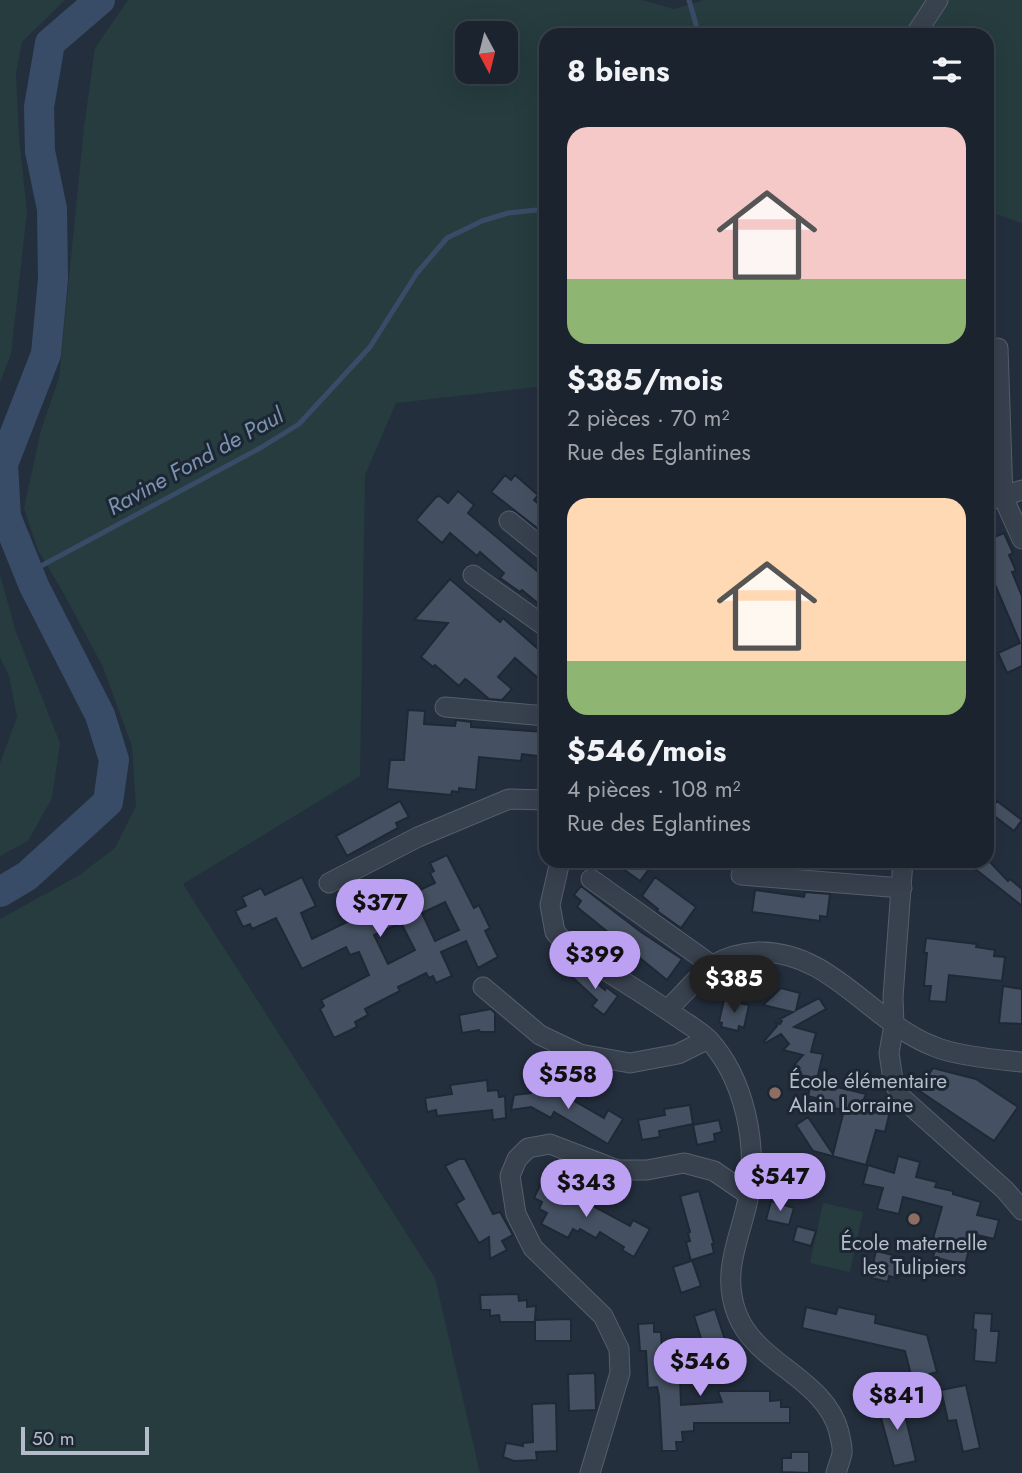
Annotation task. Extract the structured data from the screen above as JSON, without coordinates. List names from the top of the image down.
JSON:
{
  "water": ["Ravine Fond de Paul"],
  "places": ["École élémentaire Alain Lorraine", "École maternelle les Tulipiers"],
  "scale_bar": "50 m",
  "north": "bottom",
  "page": {
    "heading": "8 biens",
    "list": [
      {
        "name": "$385/mois",
        "note": "2 pièces · 70 m² · Rue des Eglantines"
      },
      {
        "name": "$546/mois",
        "note": "4 pièces · 108 m² · Rue des Eglantines"
      }
    ],
    "price": [
      "$377",
      "$399",
      "$385",
      "$558",
      "$547",
      "$343",
      "$546",
      "$841"
    ],
    "scale": "50 m"
  }
}
